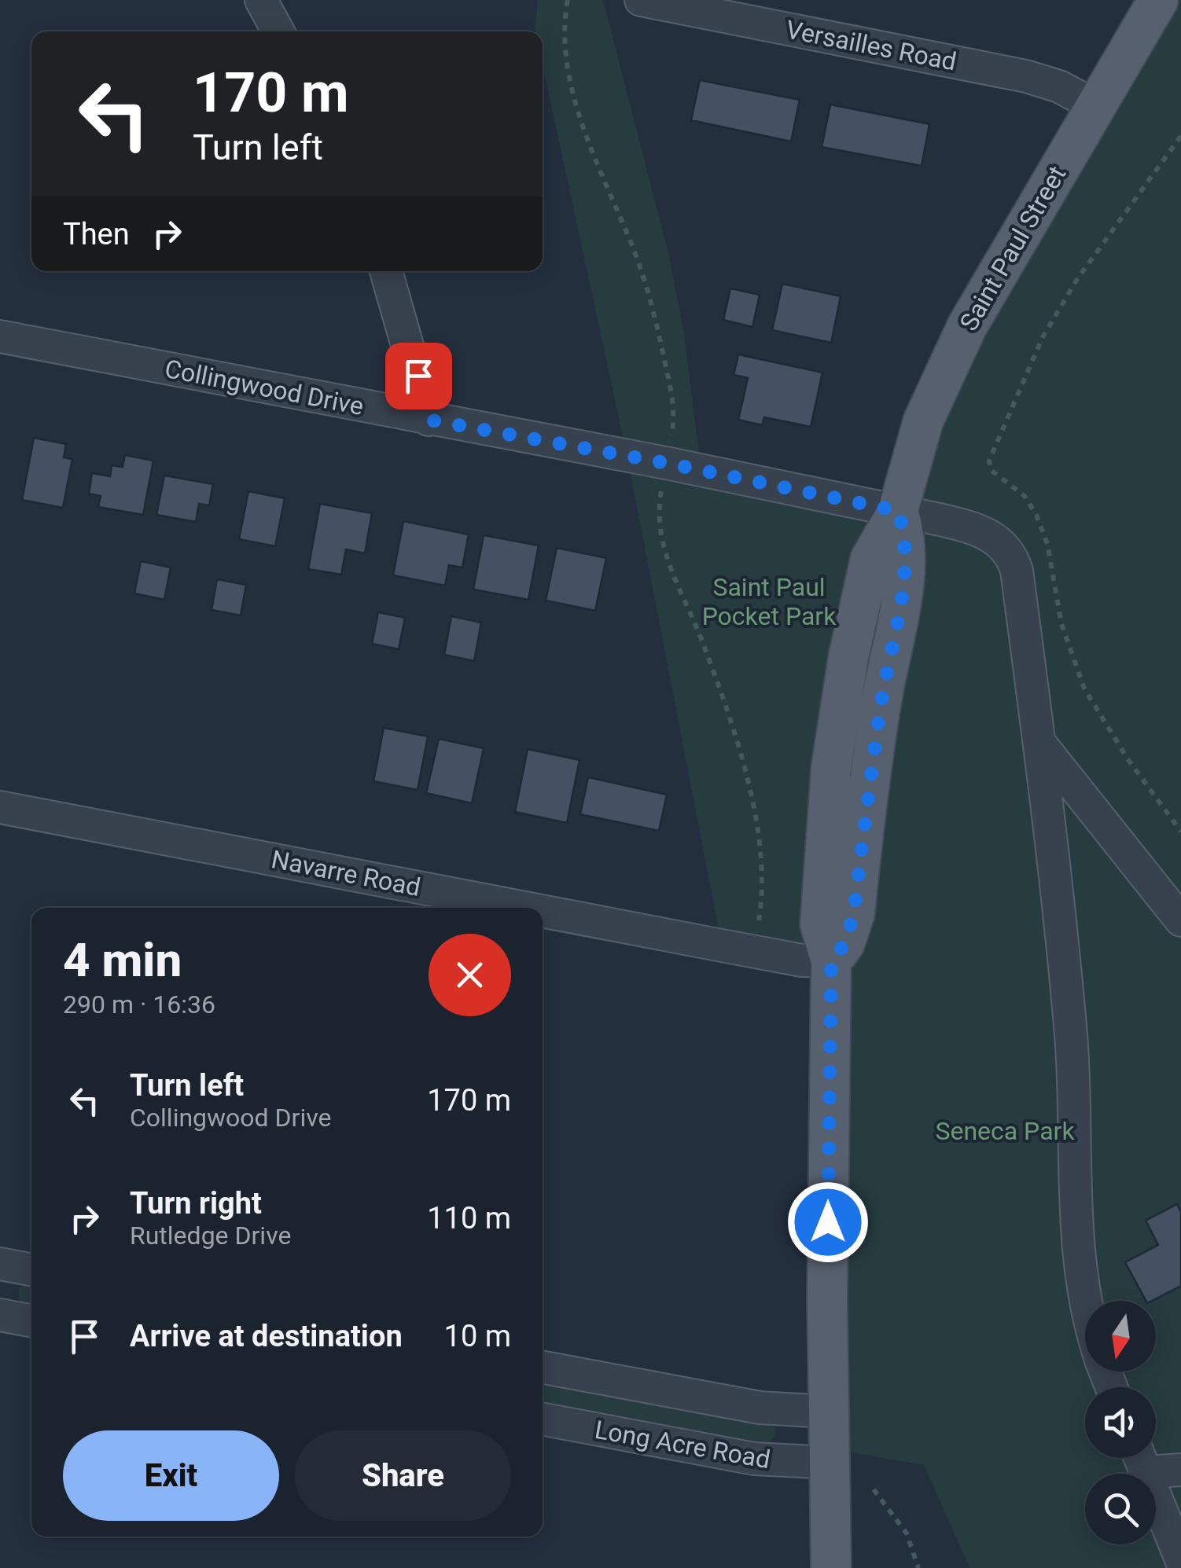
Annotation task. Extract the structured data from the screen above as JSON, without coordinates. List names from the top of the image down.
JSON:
{
  "streets": {
    "main road": ["Saint Paul Street"],
    "street": [
      "Versailles Road",
      "Collingwood Drive",
      "Navarre Road",
      "Long Acre Road"
    ]
  },
  "crossings": [
    ["Versailles Road", "Saint Paul Street"],
    ["Saint Paul Street", "Collingwood Drive"],
    ["Saint Paul Street", "Navarre Road"],
    ["Saint Paul Street", "Long Acre Road"]
  ],
  "parks": ["Saint Paul Pocket Park", "Seneca Park"],
  "north": "bottom",
  "page": {
    "turn": ["170 m", "Turn left"],
    "then": "Then",
    "heading": ["4 min", "290 m · 16:36"],
    "list": [
      {
        "name": "Turn left",
        "note": "Collingwood Drive",
        "value": "170 m"
      },
      {
        "name": "Turn right",
        "note": "Rutledge Drive",
        "value": "110 m"
      },
      {
        "name": "Arrive at destination",
        "value": "10 m"
      }
    ],
    "buttons": ["Exit", "Share"]
  }
}
